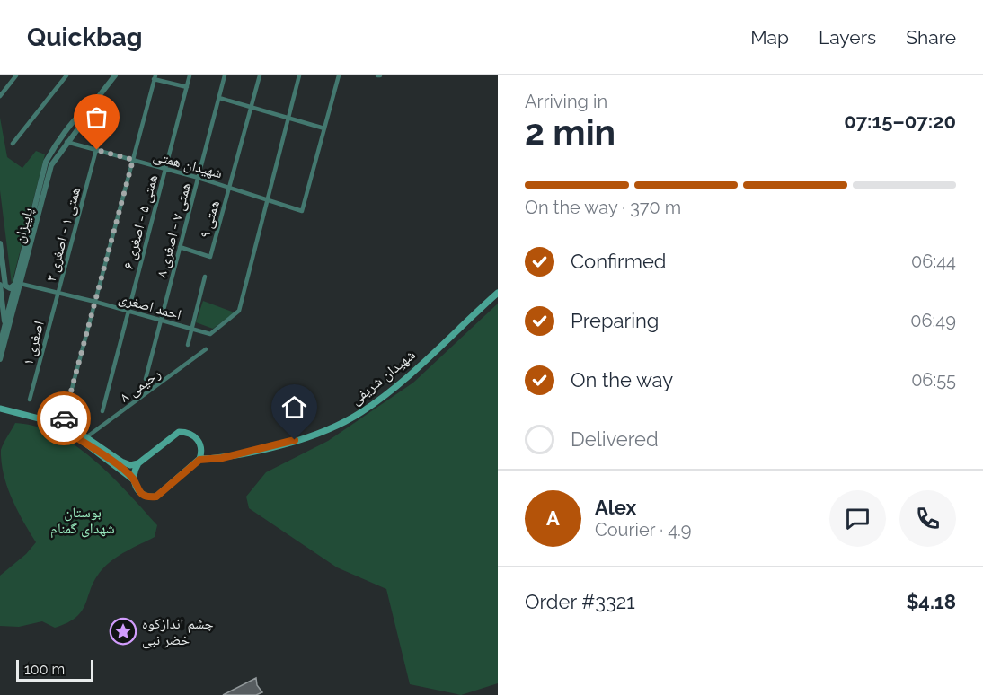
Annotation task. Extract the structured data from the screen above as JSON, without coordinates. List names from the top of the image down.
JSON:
{
  "streets": {
    "main road": ["شهیدان شریفی"],
    "street": [
      "شهیدان همتی",
      "همتی ۹",
      "همتی ۵ - اصغری ۶",
      "پاییزان",
      "همتی ۷ - اصغری ۸",
      "همتی ۱ - اصغری ۲",
      "احمد اصغری",
      "اصغری ۱",
      "رحیمی ۸"
    ]
  },
  "crossings": [
    ["شهیدان همتی", "همتی ۹"],
    ["شهیدان همتی", "همتی ۵ - اصغری ۶"],
    ["شهیدان همتی", "پاییزان"],
    ["شهیدان همتی", "همتی ۷ - اصغری ۸"],
    ["شهیدان همتی", "همتی ۱ - اصغری ۲"],
    ["شهیدان همتی", "احمد اصغری"],
    ["همتی ۹", "همتی ۷ - اصغری ۸"],
    ["همتی ۵ - اصغری ۶", "احمد اصغری"],
    ["پاییزان", "همتی ۱ - اصغری ۲"],
    ["پاییزان", "احمد اصغری"],
    ["همتی ۷ - اصغری ۸", "احمد اصغری"],
    ["همتی ۱ - اصغری ۲", "احمد اصغری"],
    ["همتی ۱ - اصغری ۲", "اصغری ۱"],
    ["احمد اصغری", "اصغری ۱"]
  ],
  "parks": ["بوستان شهدای گمنام"],
  "places": {
    "place": ["چشم اندازکوه خضر نبی"]
  },
  "scale_bar": "100 m",
  "page": {
    "header": "Quickbag",
    "nav": ["Map", "Layers", "Share"],
    "heading": ["2 min", "Arriving in", "07:15–07:20"],
    "panel": [
      "Alex",
      "Courier · 4.9",
      "Order #3321",
      "$4.18"
    ],
    "bar": "On the way · 370 m",
    "list": [
      ["Confirmed", "06:44"],
      ["Preparing", "06:49"],
      ["On the way", "06:55"],
      "Delivered"
    ],
    "round": "A",
    "scale": "100 m"
  }
}
